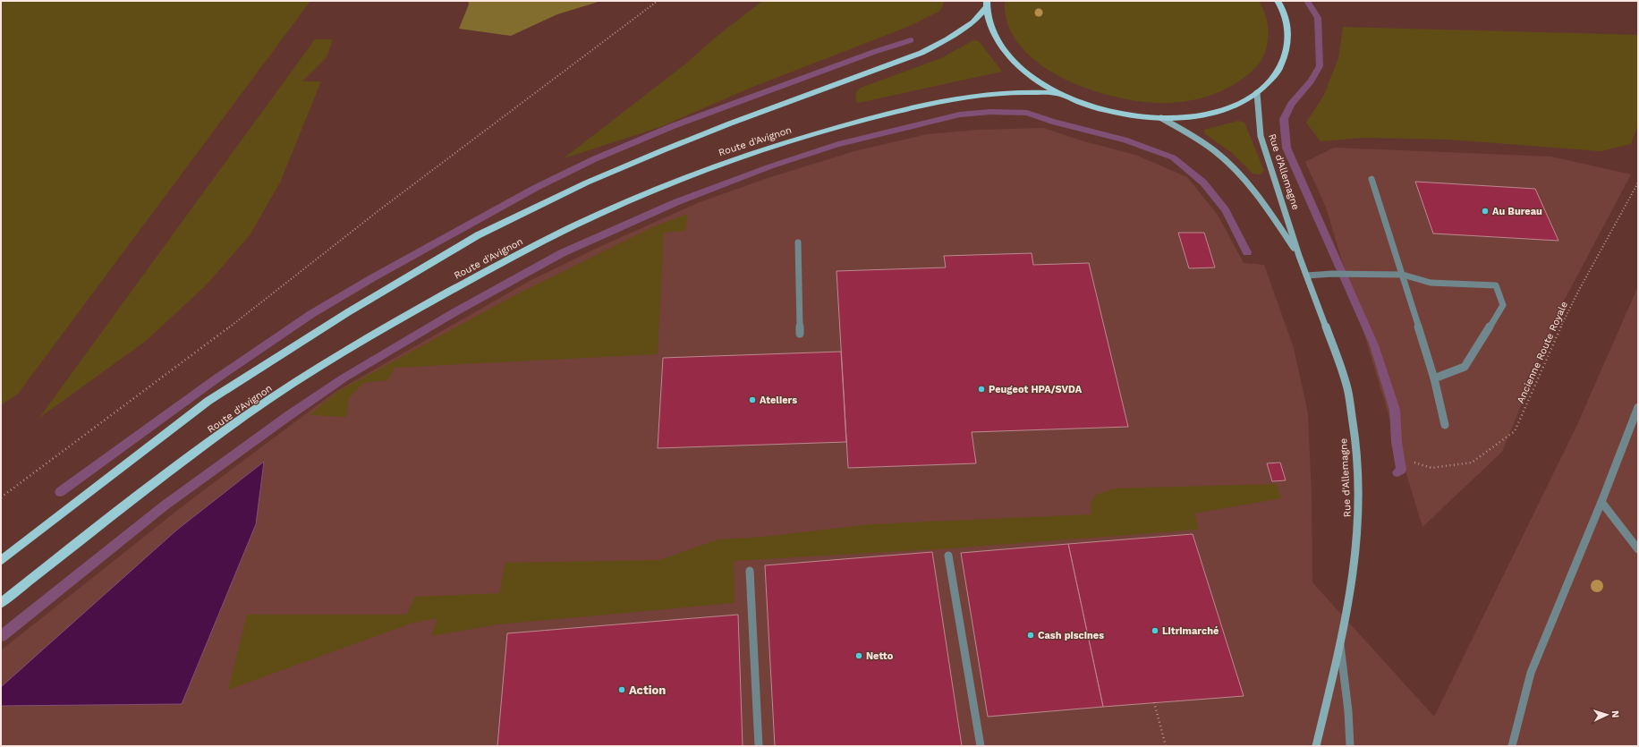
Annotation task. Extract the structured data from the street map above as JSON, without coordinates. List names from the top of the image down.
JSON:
{
  "streets": {
    "main road": ["Route d'Avignon"],
    "street": ["Rue d'Allemagne"],
    "path": ["Ancienne Route Royale"]
  },
  "places": [
    "Au Bureau",
    "Peugeot HPA/SVDA",
    "Ateliers",
    "Litrimarché",
    "Cash piscines",
    "Netto",
    "Action"
  ],
  "north": "right"
}
